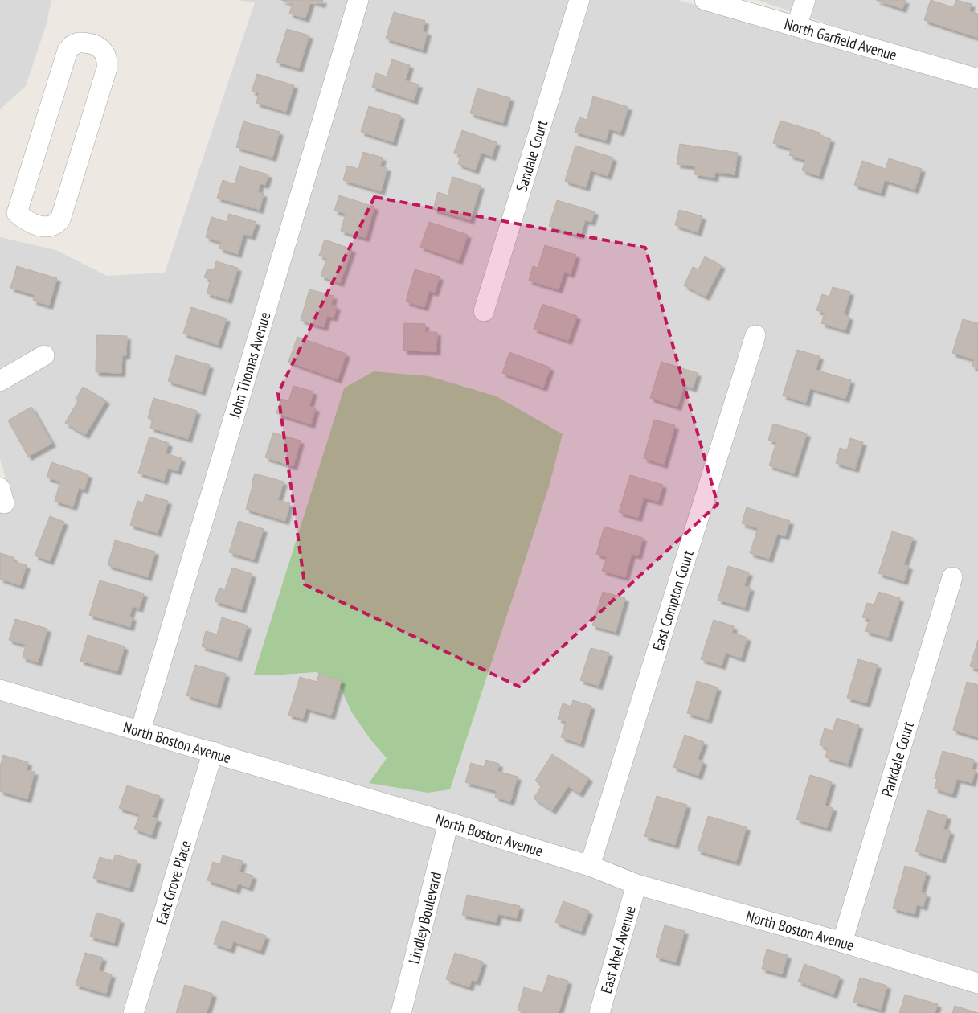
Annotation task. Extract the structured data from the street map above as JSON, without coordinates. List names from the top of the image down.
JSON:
{
  "streets": {
    "street": [
      "North Garfield Avenue",
      "Sandale Court",
      "John Thomas Avenue",
      "East Compton Court",
      "North Boston Avenue",
      "Parkdale Court",
      "East Grove Place",
      "Lindley Boulevard",
      "East Abel Avenue"
    ]
  },
  "crossings": [
    ["John Thomas Avenue", "North Boston Avenue"],
    ["East Compton Court", "North Boston Avenue"],
    ["North Boston Avenue", "Parkdale Court"],
    ["North Boston Avenue", "East Grove Place"],
    ["North Boston Avenue", "Lindley Boulevard"],
    ["North Boston Avenue", "East Abel Avenue"]
  ]
}
